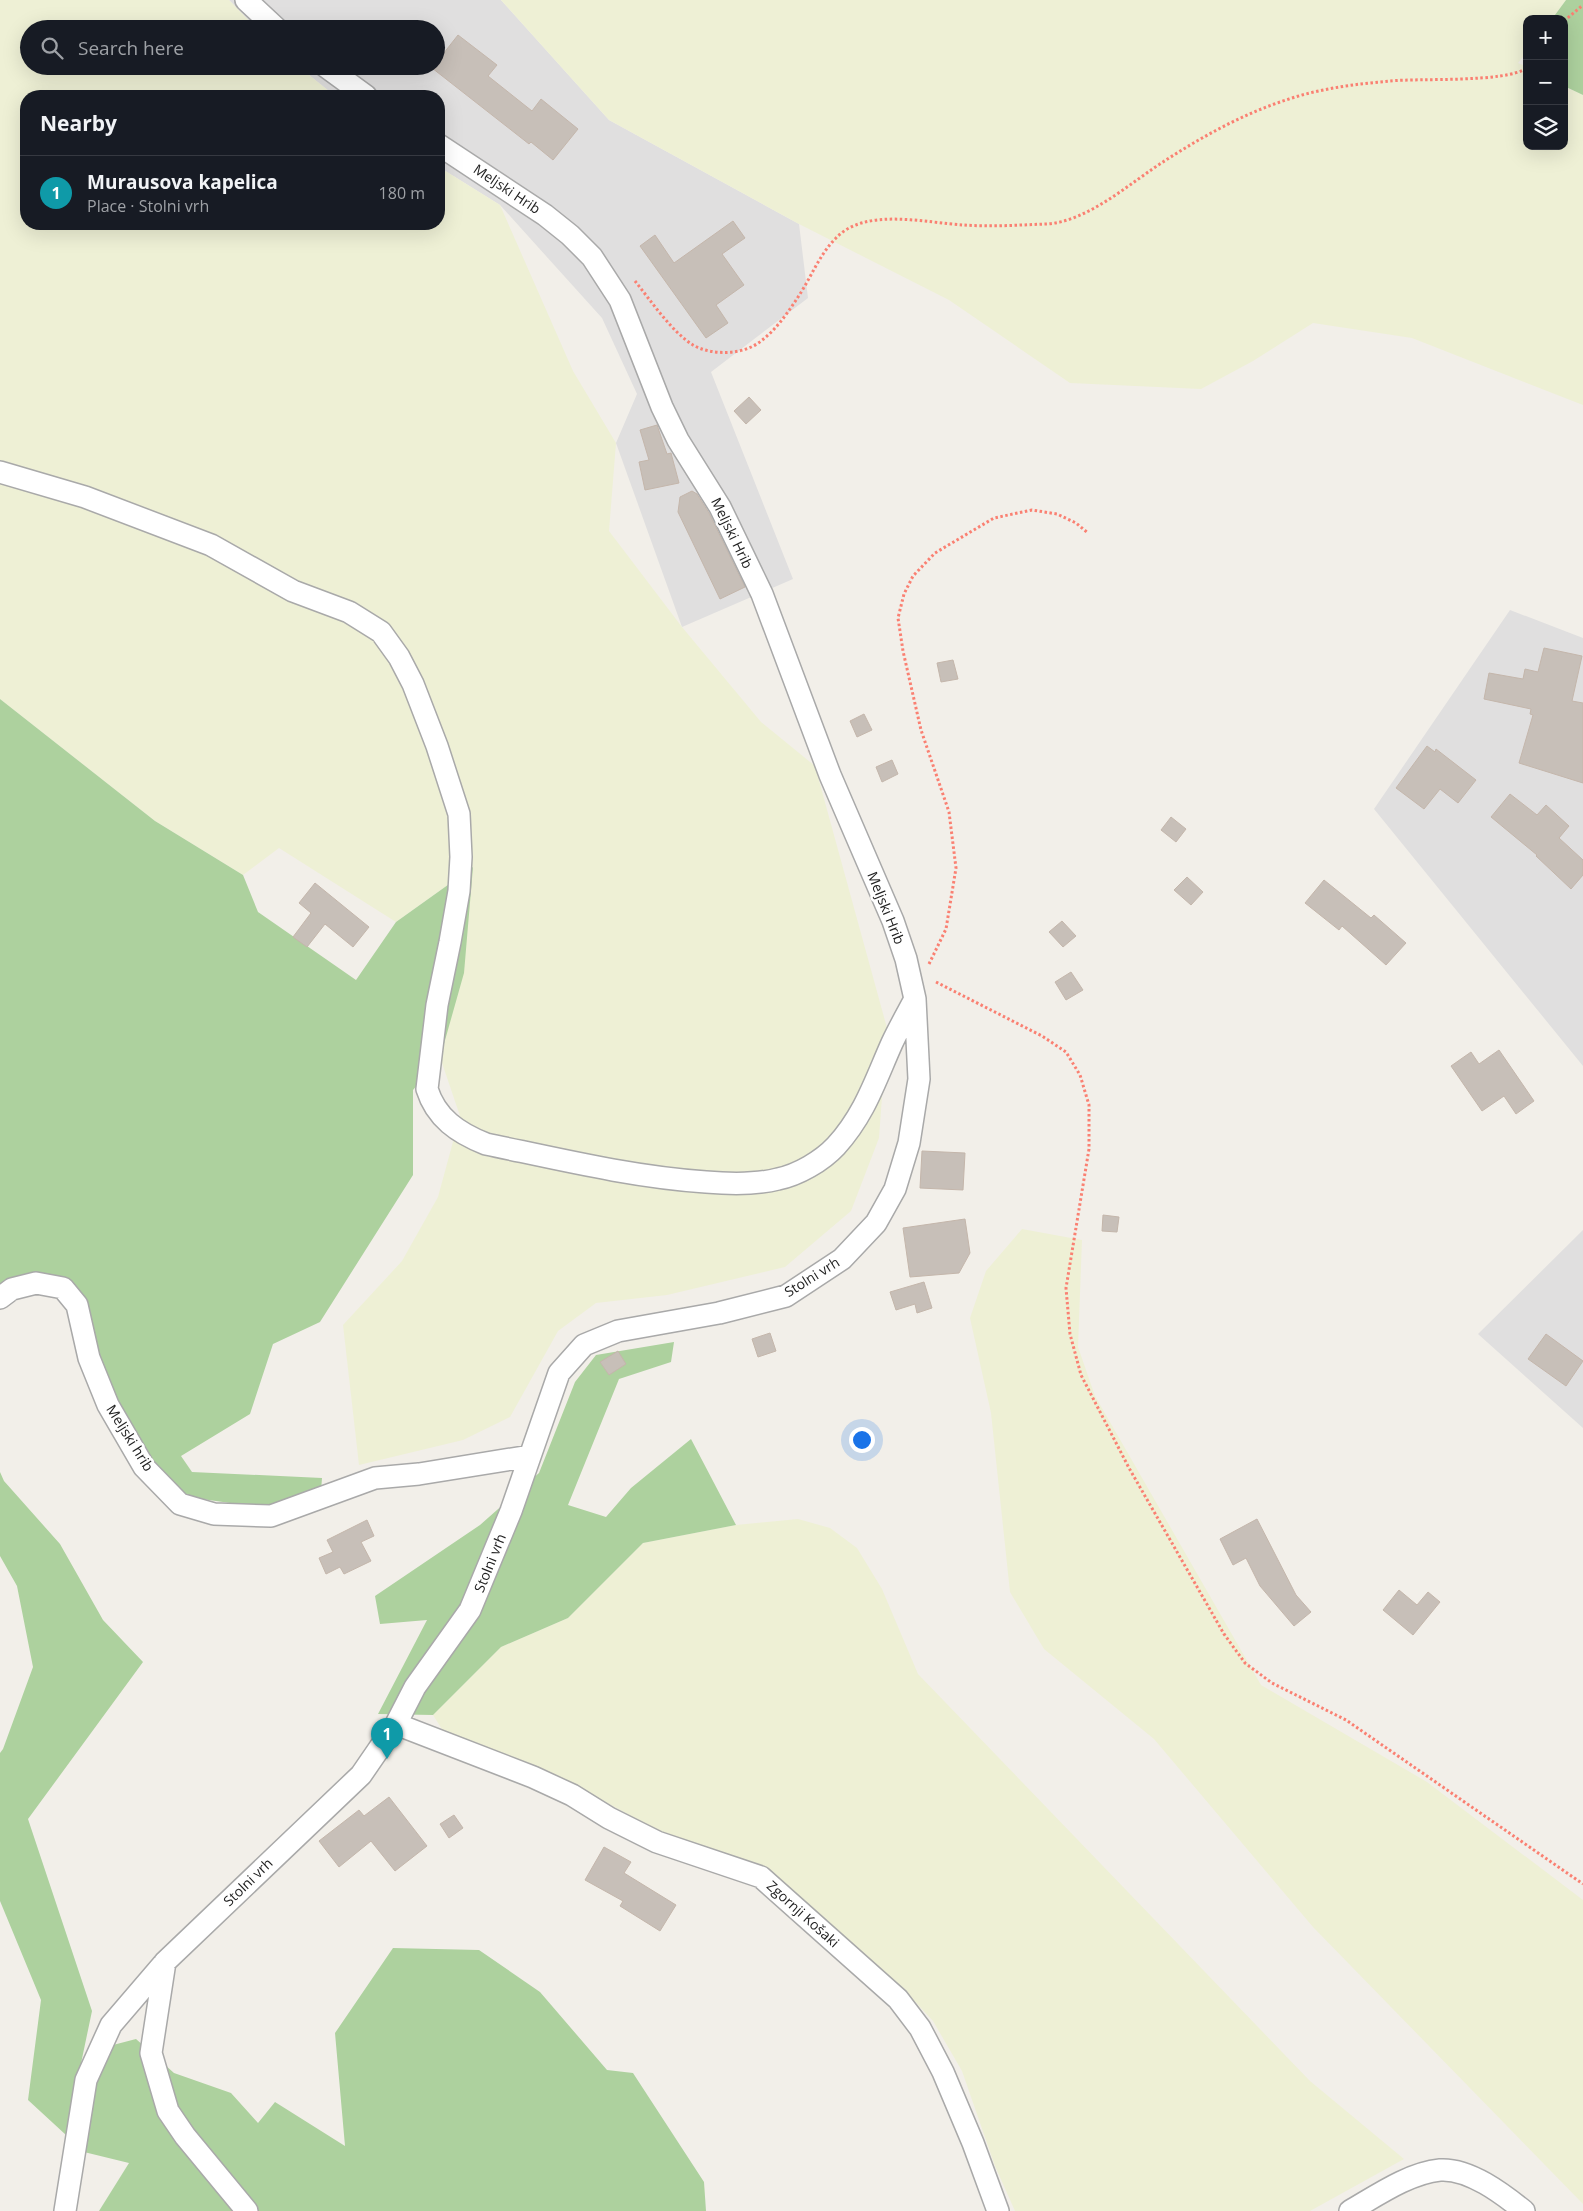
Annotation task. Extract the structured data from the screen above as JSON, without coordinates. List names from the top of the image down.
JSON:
{
  "streets": {
    "street": [
      "Meljski Hrib",
      "Stolni vrh",
      "Meljski hrib",
      "Zgornji Košaki"
    ]
  },
  "crossings": [
    ["Meljski Hrib", "Stolni vrh"],
    ["Stolni vrh", "Meljski hrib"],
    ["Stolni vrh", "Zgornji Košaki"]
  ],
  "page": {
    "map_buttons": ["+", "−"],
    "search": "Search here",
    "heading": "Nearby",
    "list": [
      {
        "mark": "1",
        "name": "Murausova kapelica",
        "note": "Place · Stolni vrh",
        "value": "180 m"
      }
    ],
    "pins": "1"
  }
}
